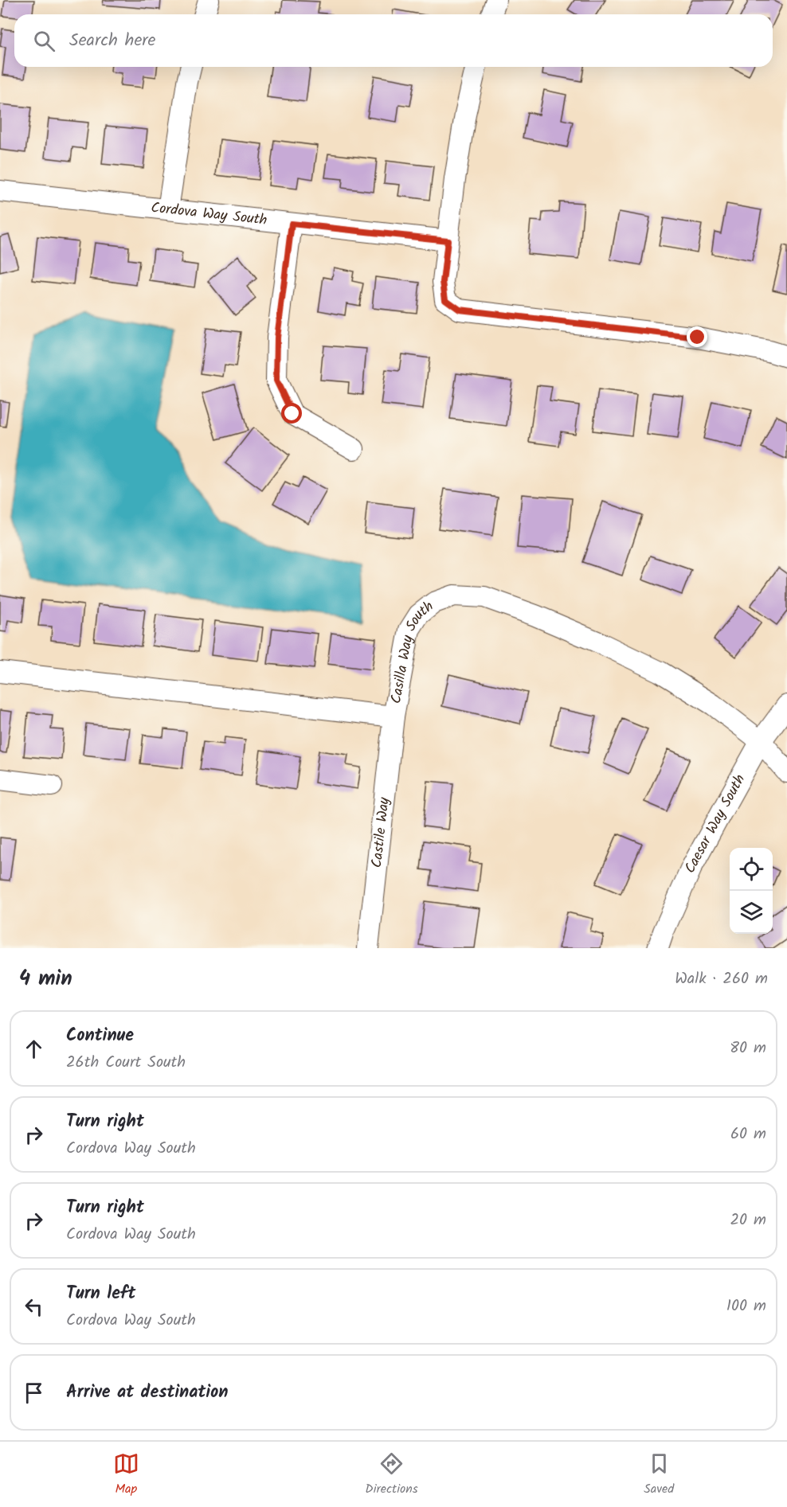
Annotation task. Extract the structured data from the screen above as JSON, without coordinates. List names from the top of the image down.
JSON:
{
  "streets": {
    "street": [
      "Cordova Way South",
      "Casilla Way South",
      "Caesar Way South",
      "Castile Way"
    ]
  },
  "crossings": [
    ["Casilla Way South", "Caesar Way South"],
    ["Casilla Way South", "Castile Way"]
  ],
  "page": {
    "search": "Search here",
    "heading": ["4 min", "Walk · 260 m"],
    "list": [
      ["Continue", "26th Court South", "80 m"],
      ["Turn right", "Cordova Way South", "60 m"],
      ["Turn right", "Cordova Way South", "20 m"],
      ["Turn left", "Cordova Way South", "100 m"],
      "Arrive at destination"
    ],
    "nav": ["Map", "Directions", "Saved"]
  }
}
